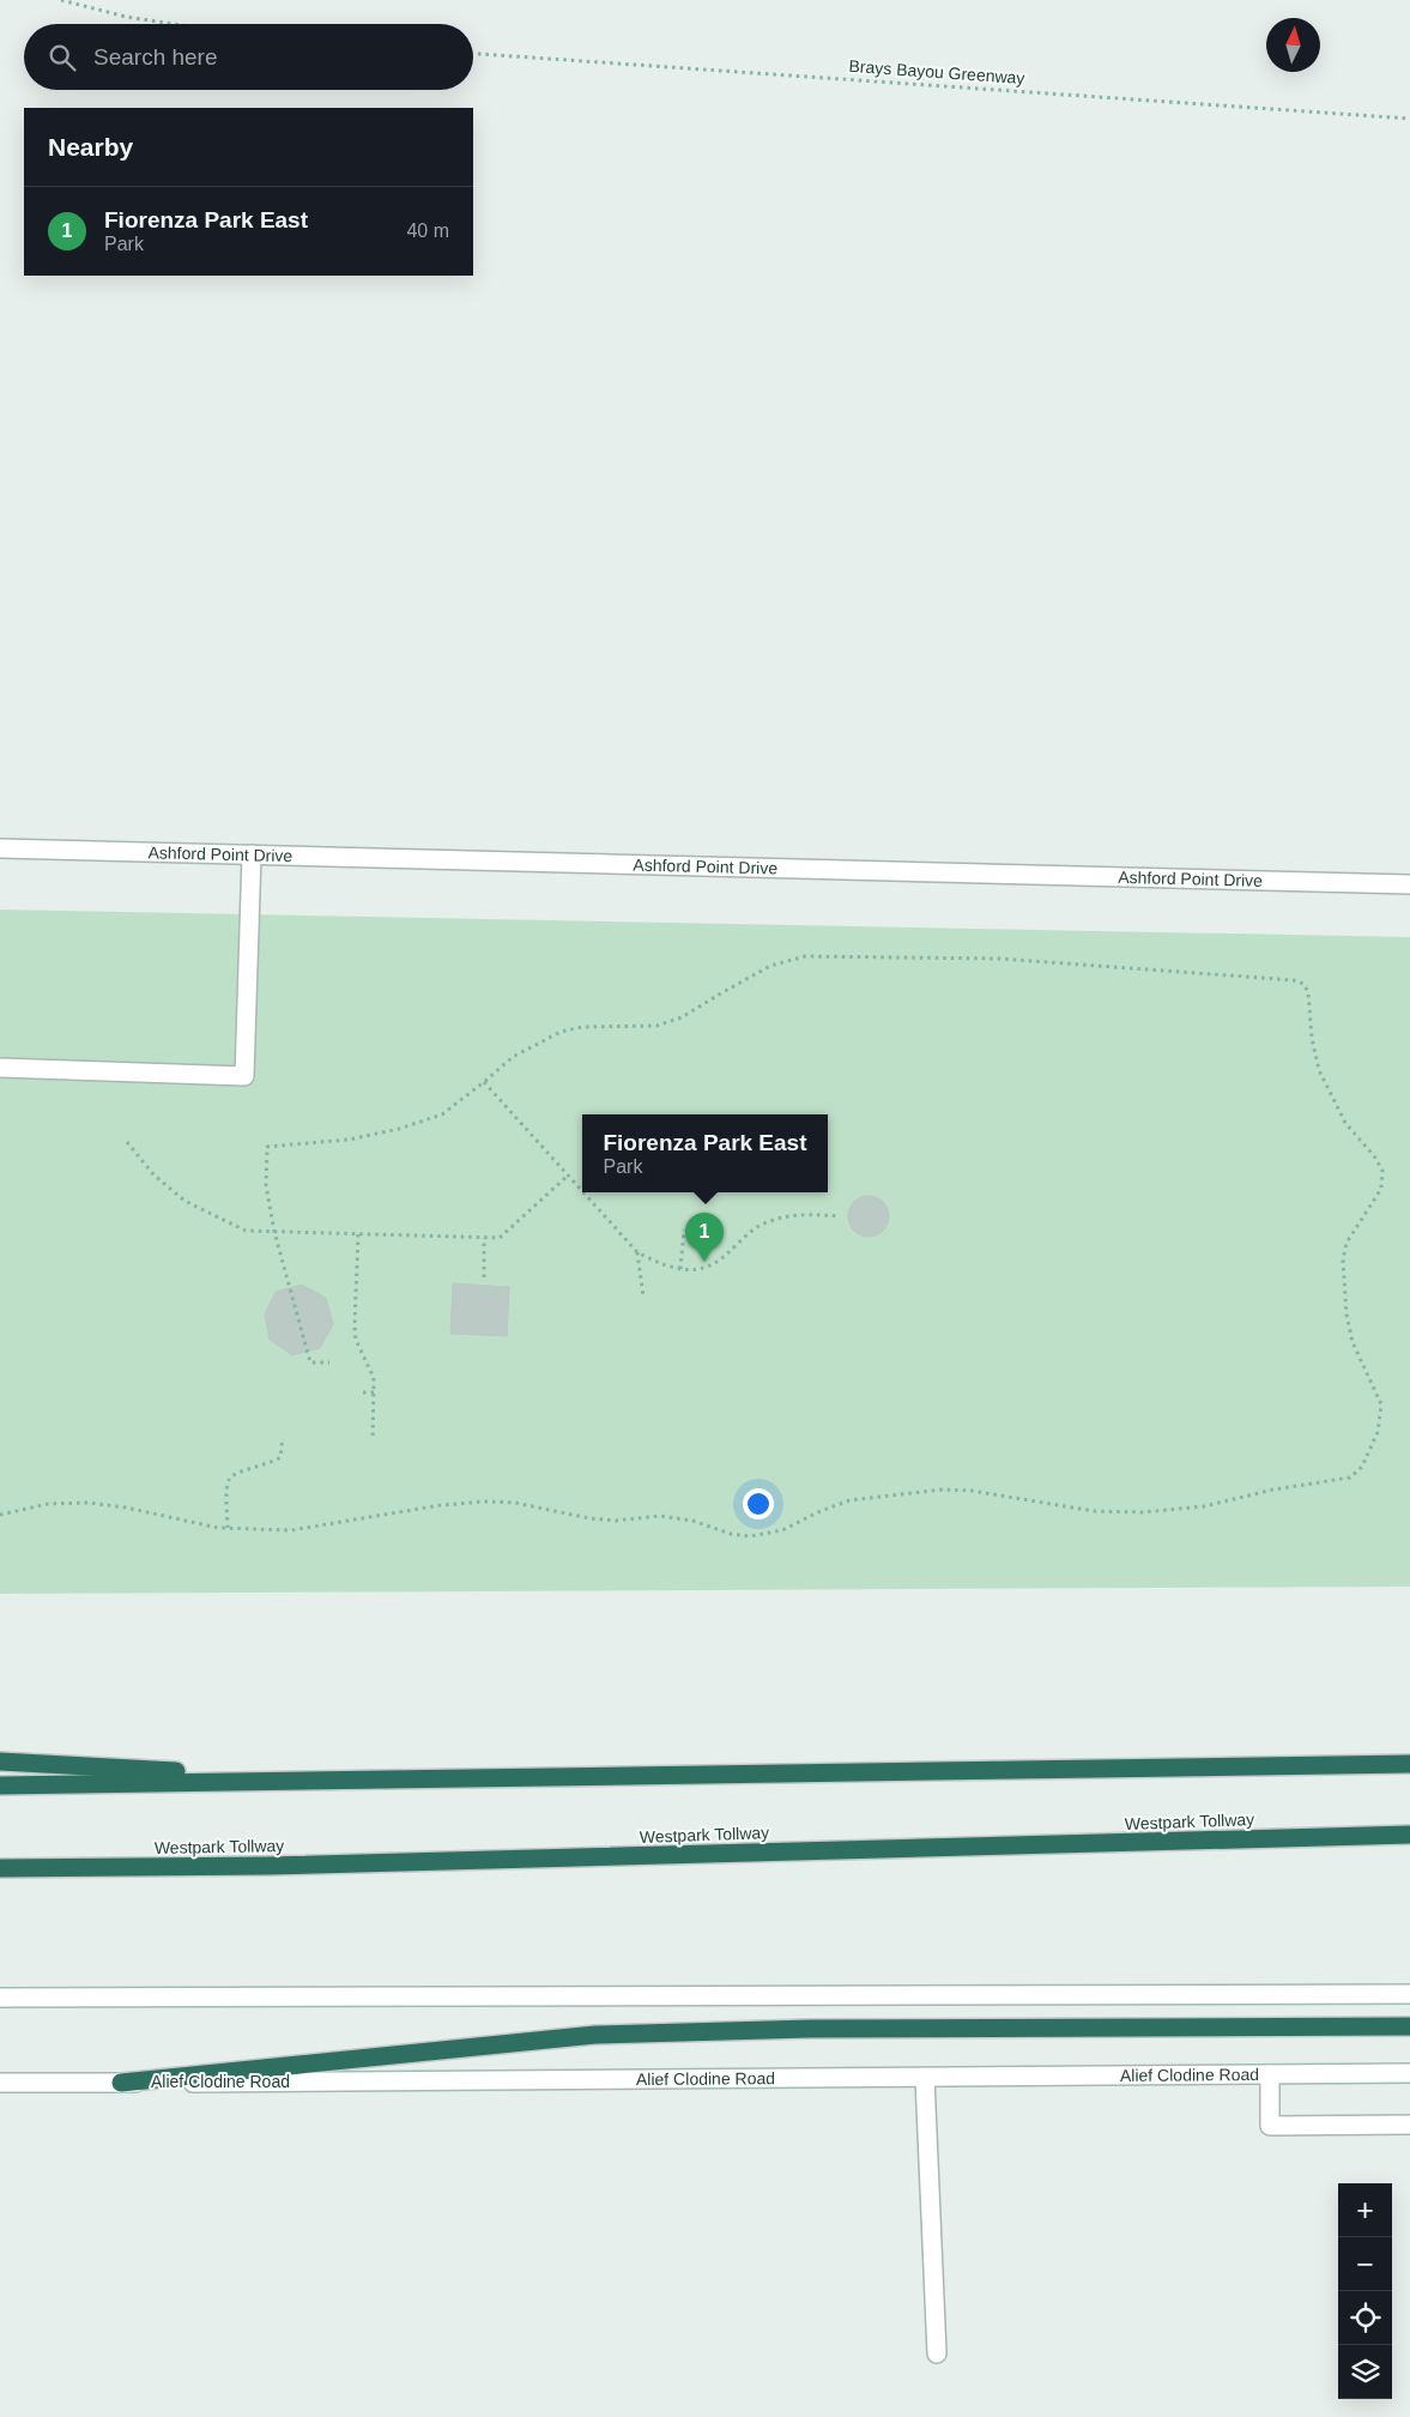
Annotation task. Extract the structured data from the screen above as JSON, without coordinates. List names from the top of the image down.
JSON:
{
  "streets": {
    "highway": ["Westpark Tollway"],
    "main road": ["Ashford Point Drive", "Alief Clodine Road"],
    "path": ["Brays Bayou Greenway"]
  },
  "north": "top",
  "page": {
    "search": "Search here",
    "heading": "Nearby",
    "list": [
      {
        "mark": "1",
        "name": "Fiorenza Park East",
        "note": "Park",
        "value": "40 m"
      }
    ],
    "popup": ["Fiorenza Park East", "Park"],
    "pins": "1",
    "map_buttons": ["+", "−"]
  }
}
